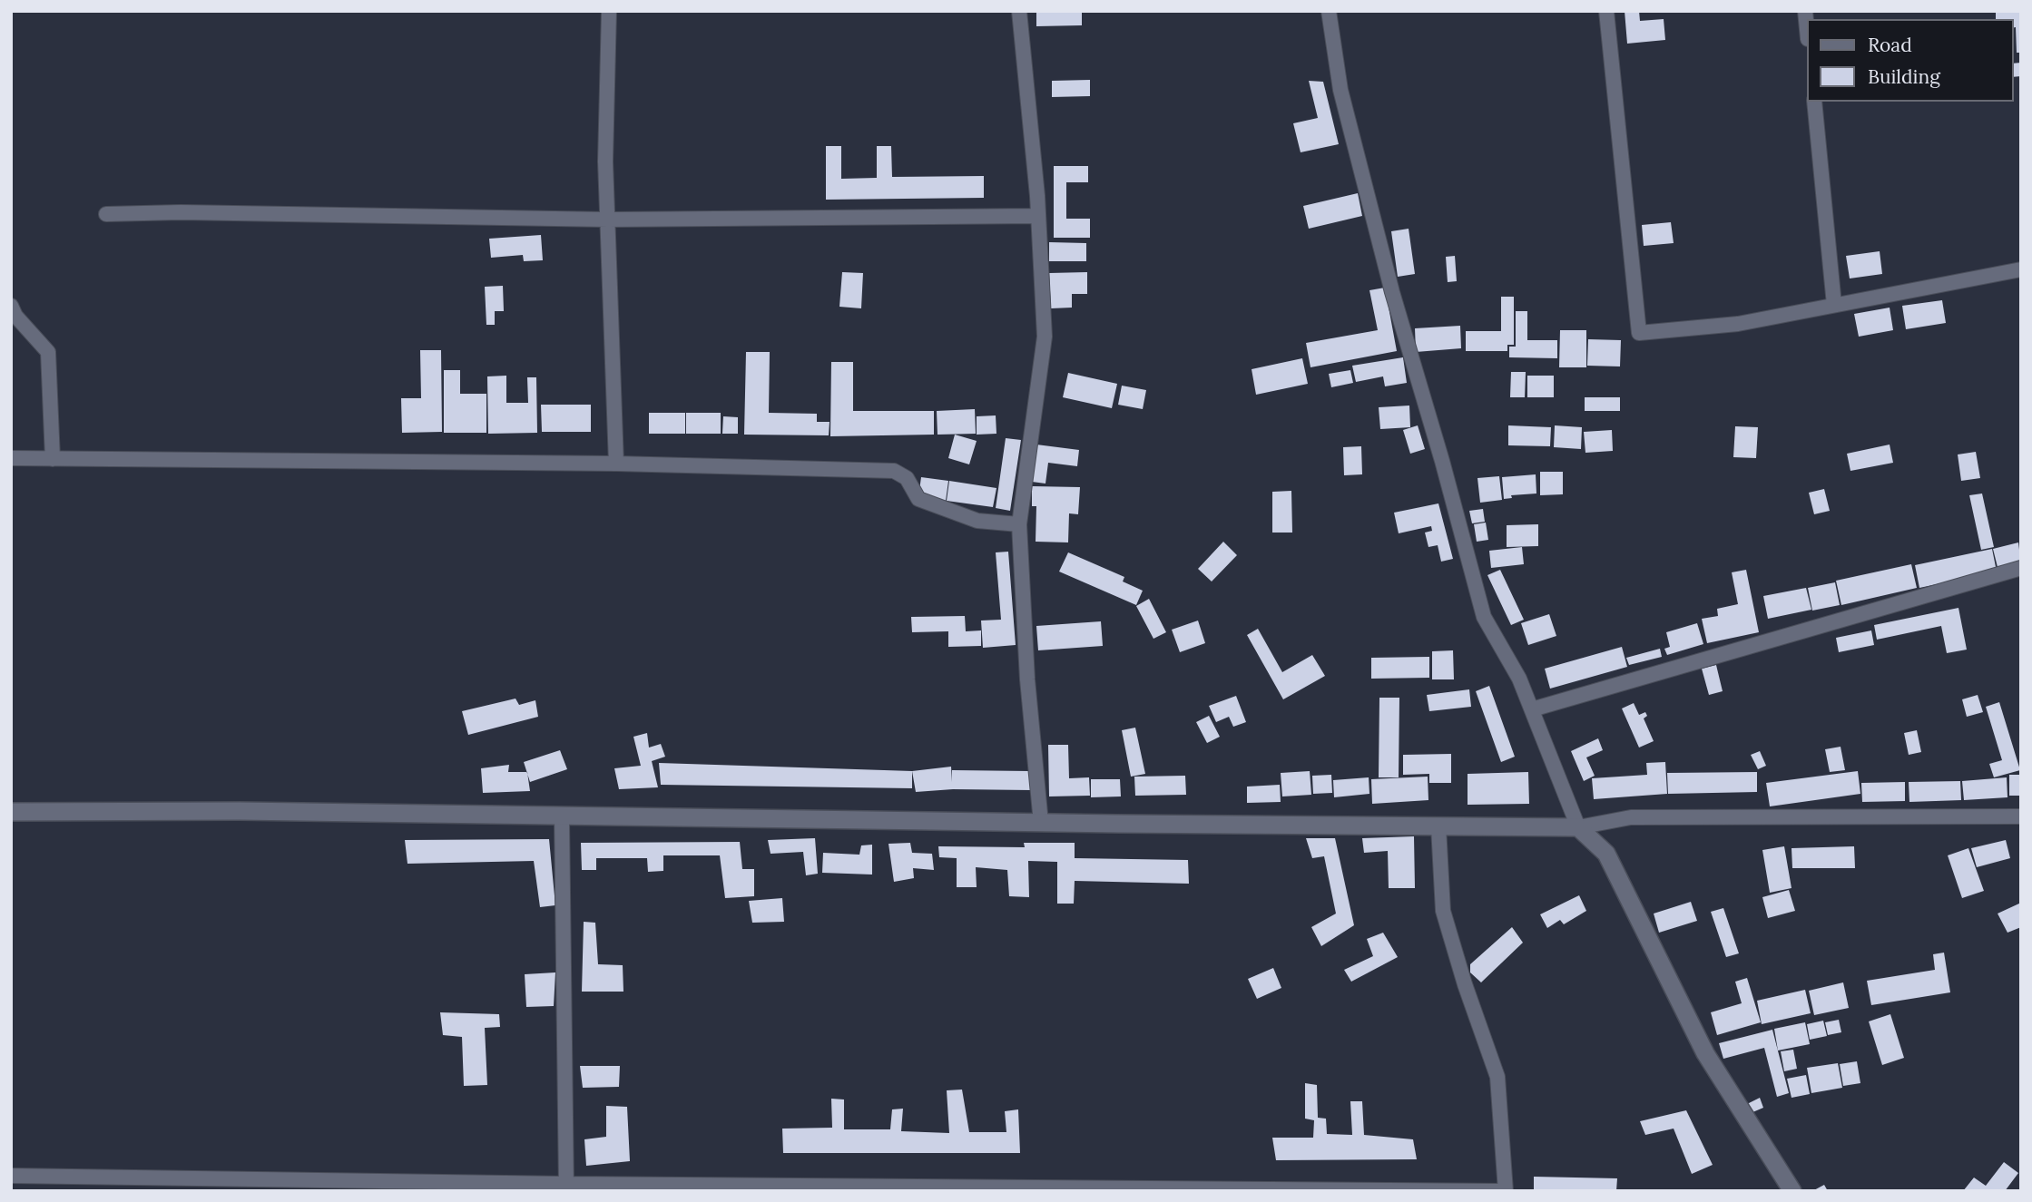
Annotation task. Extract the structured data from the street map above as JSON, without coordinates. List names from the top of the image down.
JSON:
{
  "legend": ["Road", "Building"]
}
